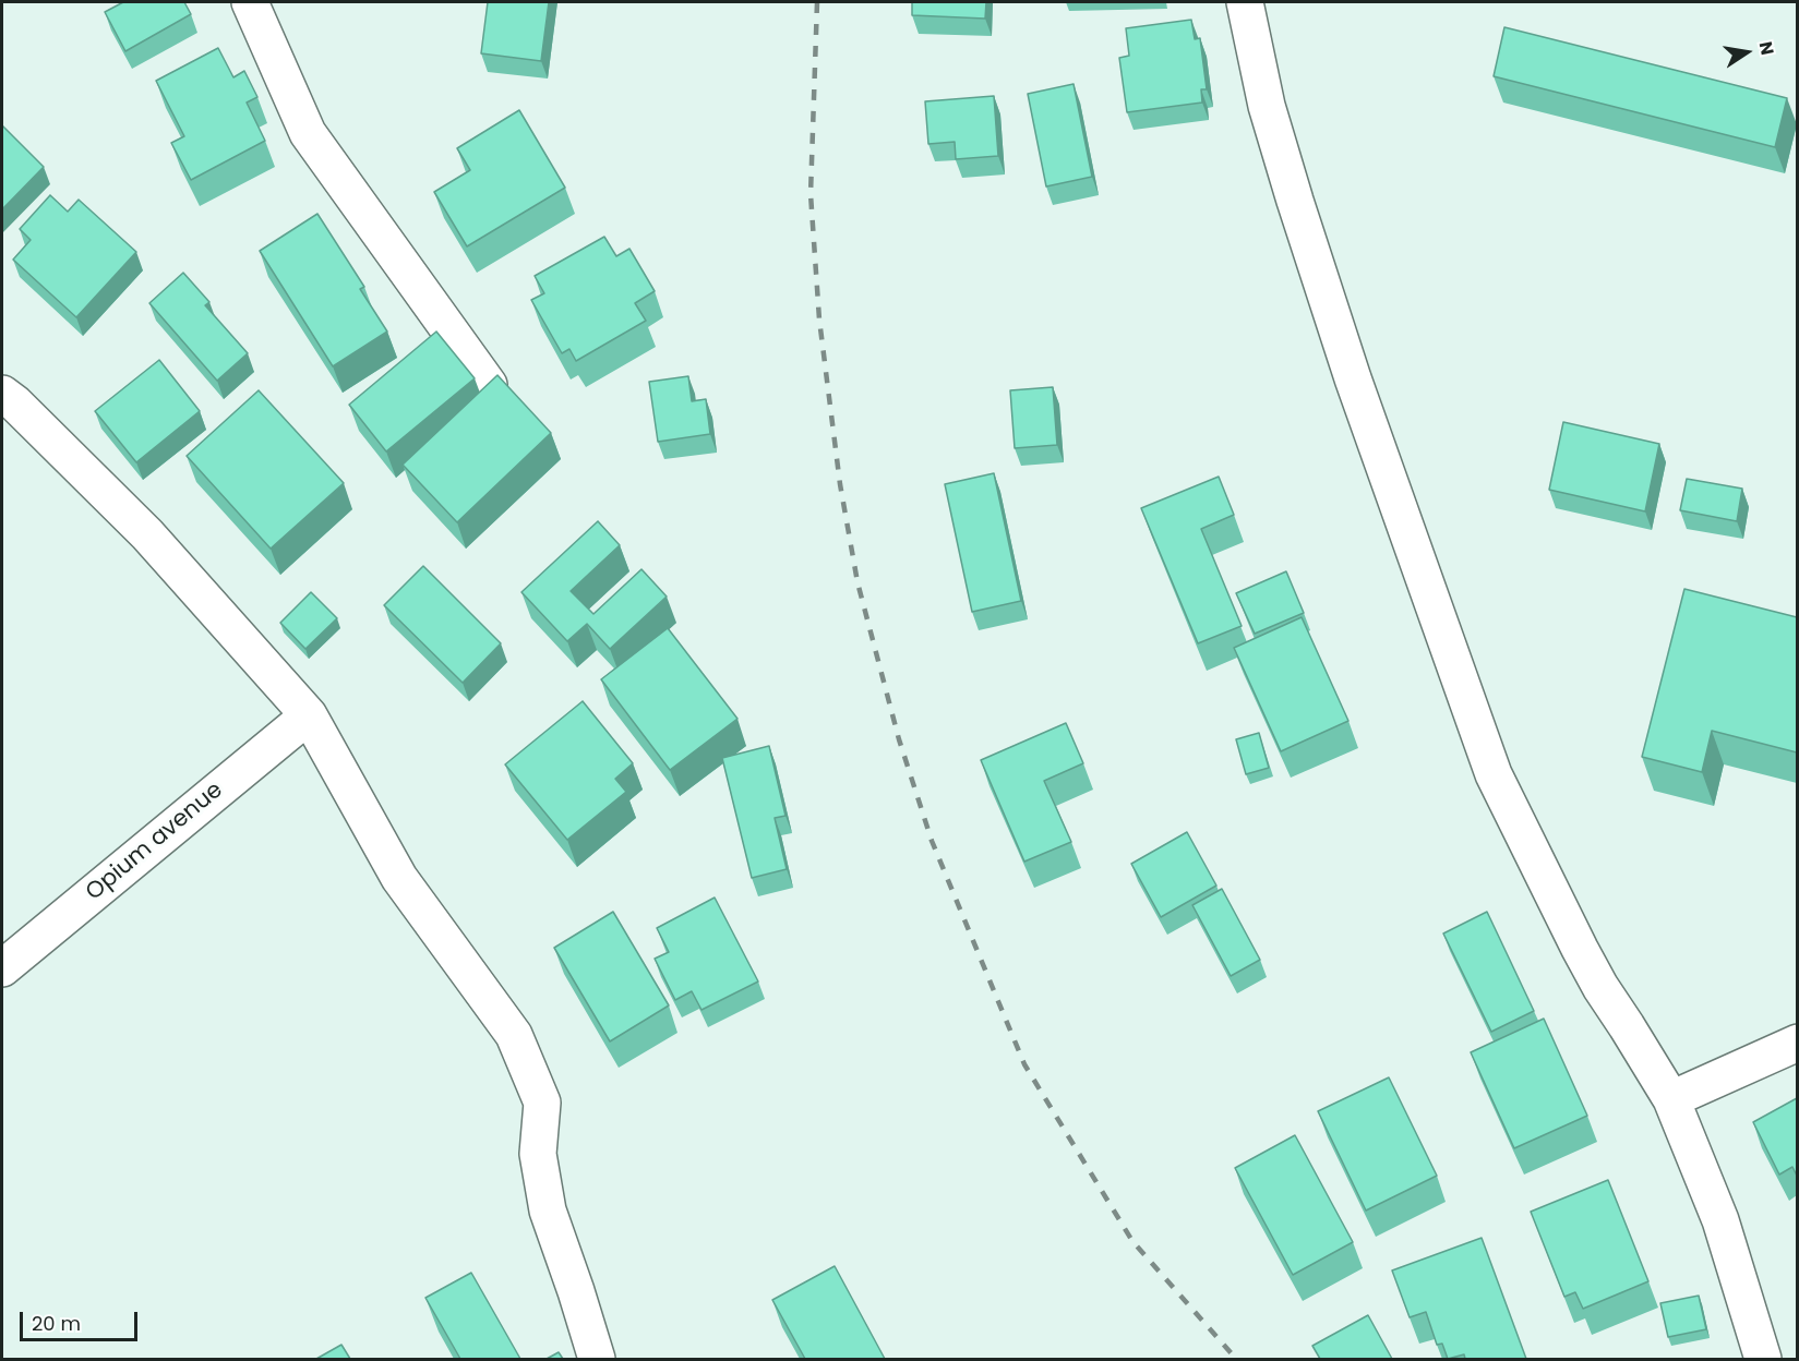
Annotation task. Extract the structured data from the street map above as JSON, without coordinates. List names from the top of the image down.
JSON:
{
  "streets": {
    "street": ["Opium avenue"]
  },
  "scale_bar": "20 m",
  "north": "right"
}
